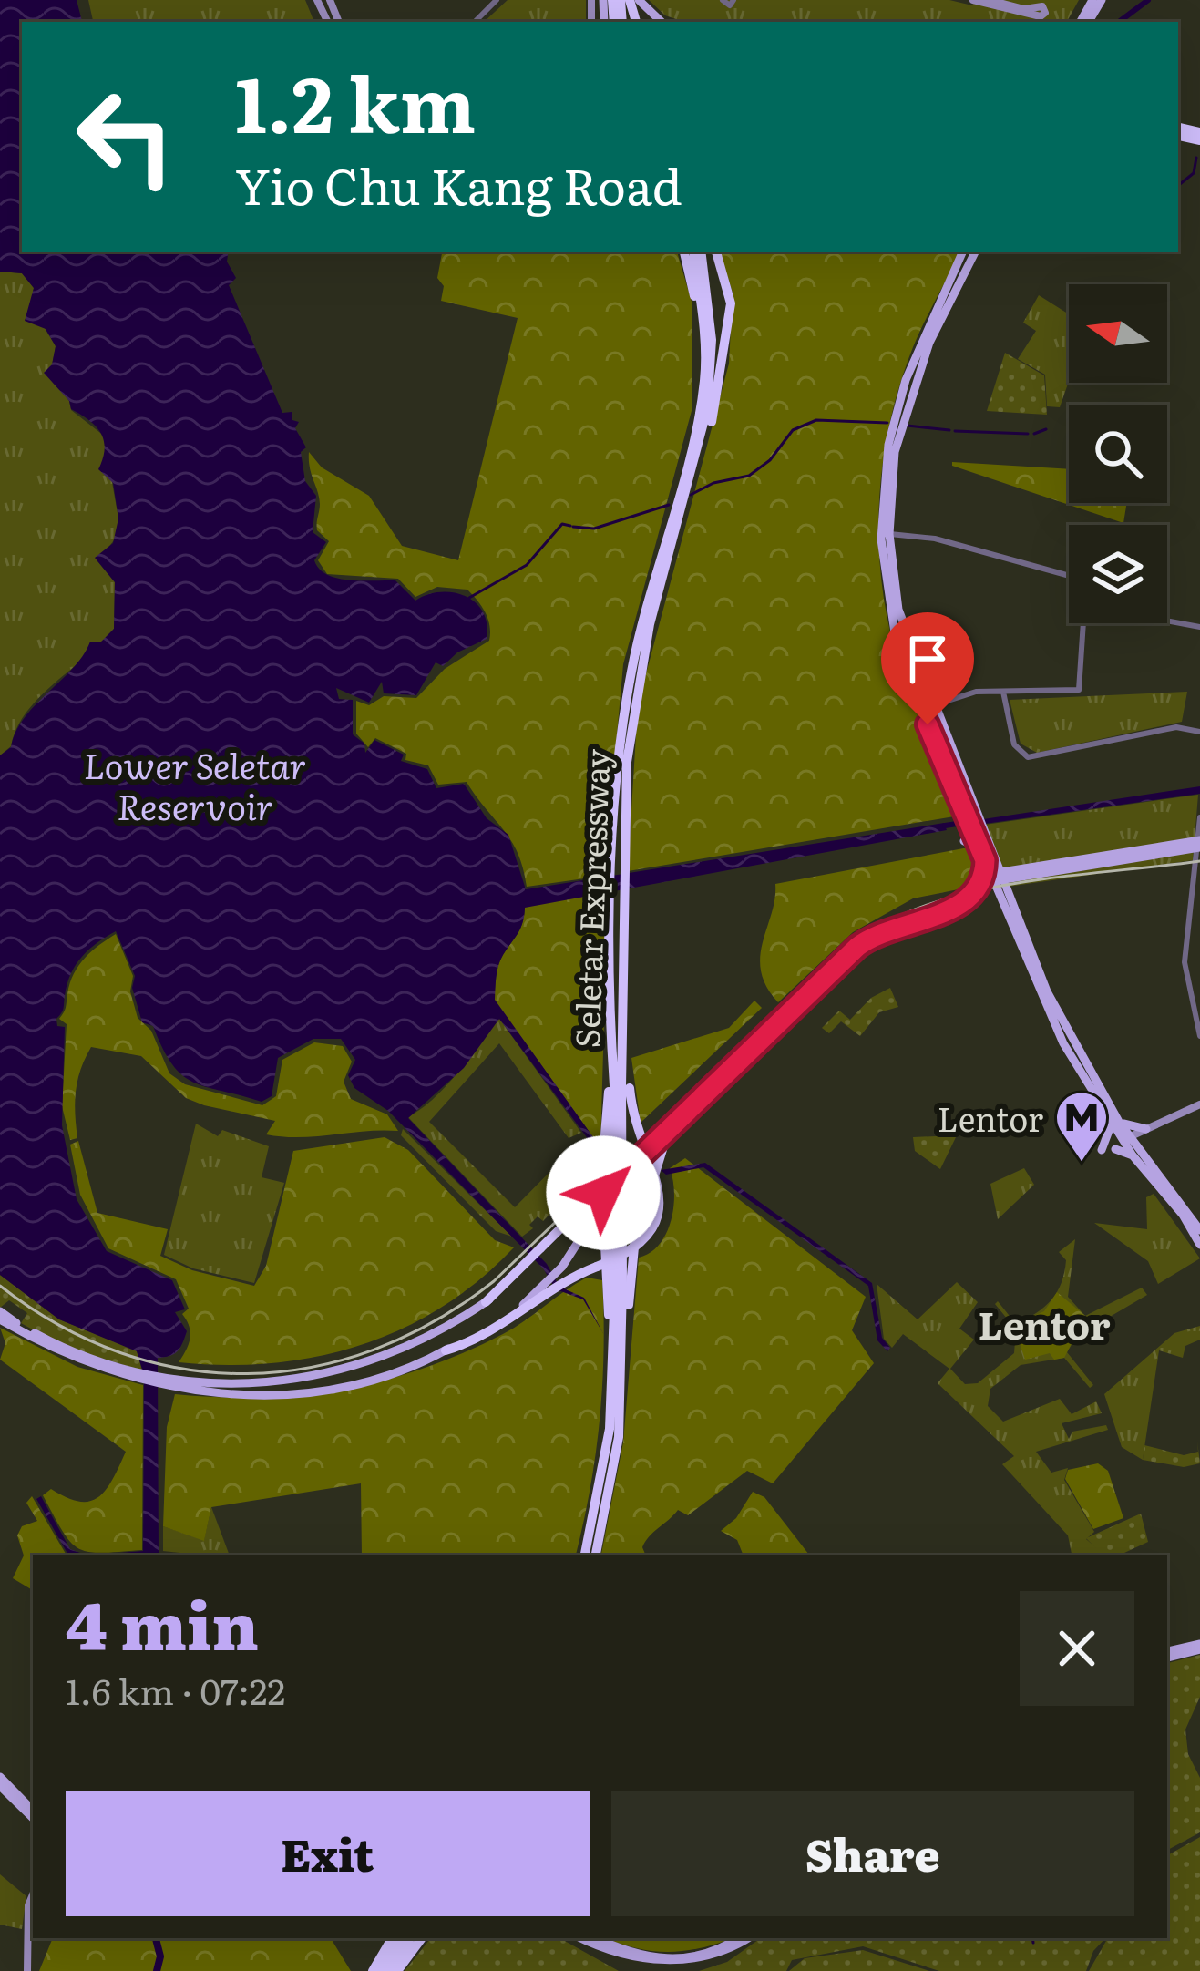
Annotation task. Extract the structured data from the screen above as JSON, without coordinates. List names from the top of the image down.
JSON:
{
  "streets": {
    "highway": ["Seletar Expressway"]
  },
  "districts": ["Lentor"],
  "water": ["Lower Seletar Reservoir"],
  "places": {
    "metro station": ["Lentor"]
  },
  "north": "left",
  "page": {
    "turn": ["1.2 km", "Yio Chu Kang Road"],
    "heading": ["4 min", "1.6 km · 07:22"],
    "buttons": ["Exit", "Share"]
  }
}
